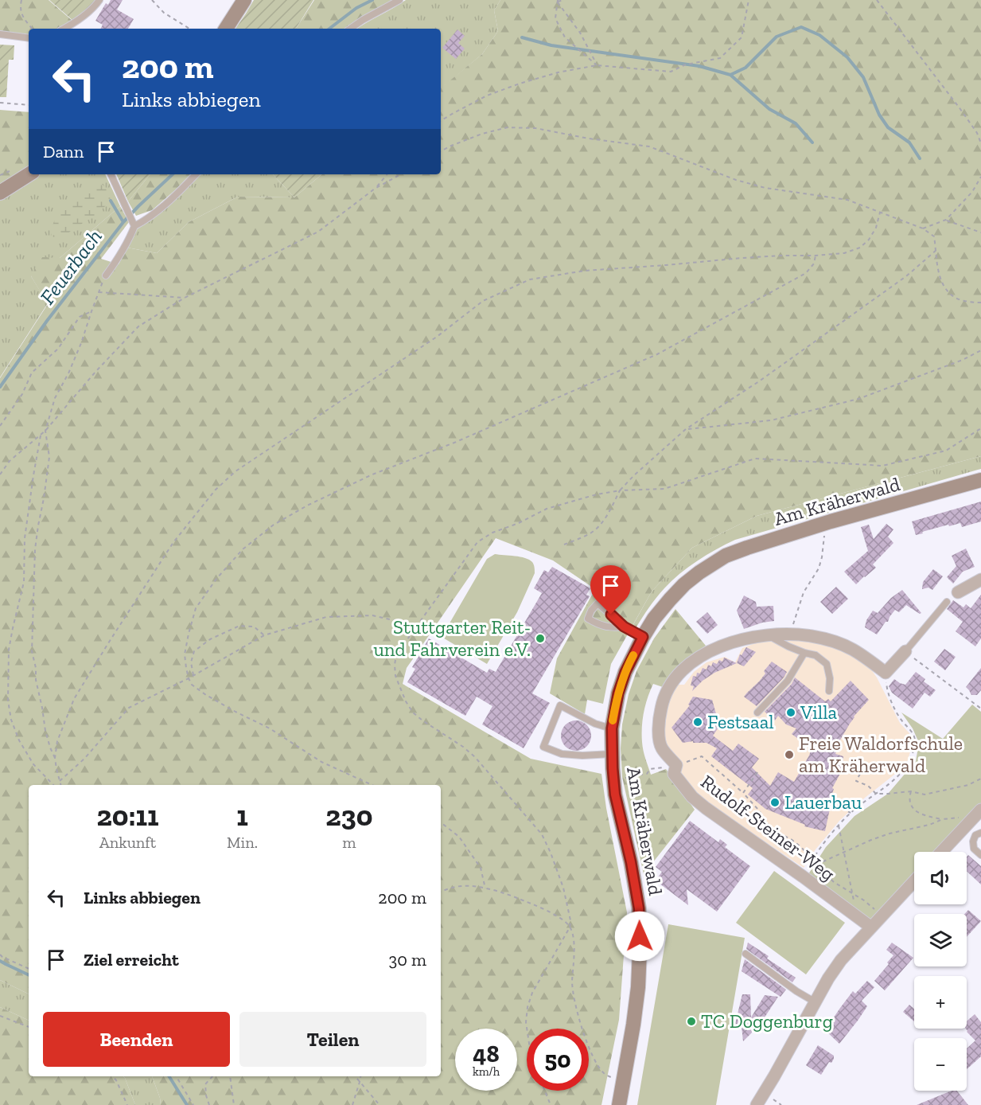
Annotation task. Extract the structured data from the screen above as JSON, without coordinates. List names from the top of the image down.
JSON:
{
  "streets": {
    "main road": ["Am Kräherwald"],
    "street": ["Rudolf-Steiner-Weg"]
  },
  "water": ["Feuerbach"],
  "places": [
    "Stuttgarter Reit- und Fahrverein e.V.",
    "Villa",
    "Festsaal",
    "Freie Waldorfschule am Kräherwald",
    "Lauerbau",
    "TC Doggenburg"
  ],
  "page": {
    "turn": ["200 m", "Links abbiegen"],
    "then": "Dann",
    "eta": [
      "20:11",
      "Ankunft",
      "1",
      "Min.",
      "230",
      "m"
    ],
    "map_buttons": ["+", "−"],
    "list": [
      {
        "name": "Links abbiegen",
        "value": "200 m"
      },
      {
        "name": "Ziel erreicht",
        "value": "30 m"
      }
    ],
    "buttons": ["Beenden", "Teilen"],
    "speed": "48 km/h",
    "limit": "50"
  }
}
